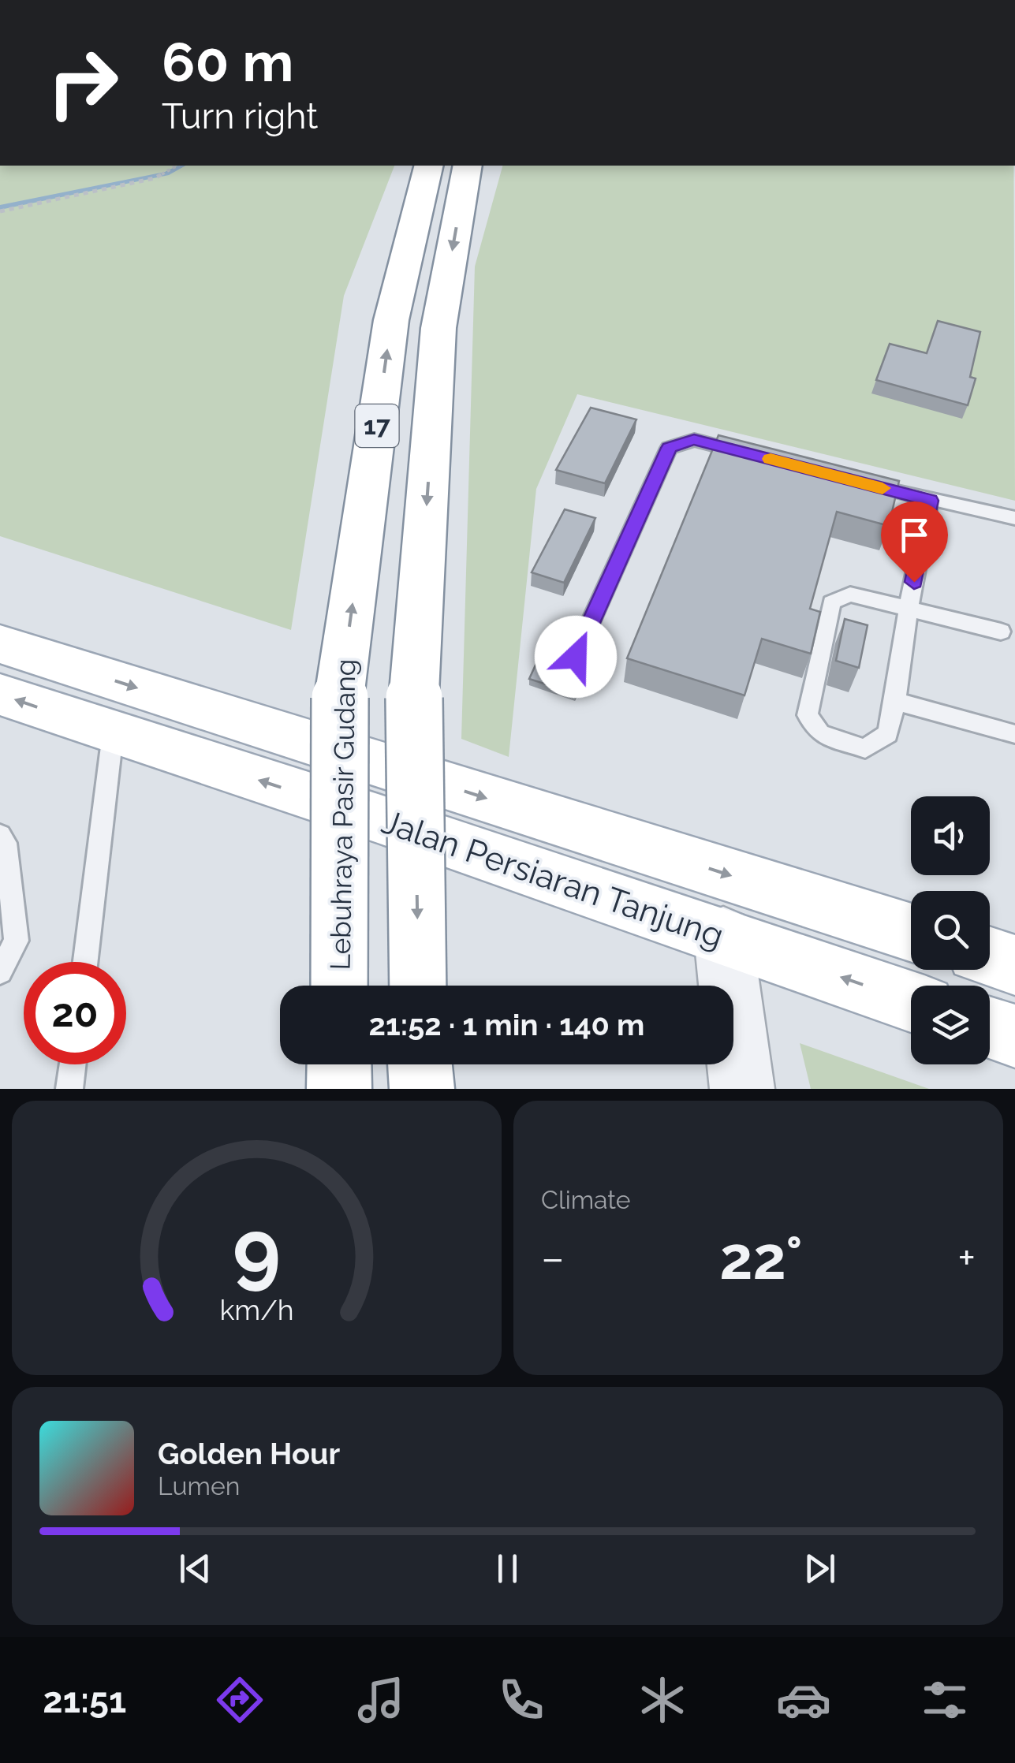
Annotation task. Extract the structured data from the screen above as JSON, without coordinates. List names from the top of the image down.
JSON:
{
  "streets": {
    "main road": ["17", "Lebuhraya Pasir Gudang", "Jalan Persiaran Tanjung"]
  },
  "page": {
    "turn": ["60 m", "Turn right"],
    "limit": "20",
    "trip": "21:52 · 1 min · 140 m",
    "tile": "Climate",
    "heat": ["−", "22°", "+"],
    "song": ["Golden Hour", "Lumen"],
    "tabs": "21:51",
    "gauge": ["9", "km/h"]
  }
}
